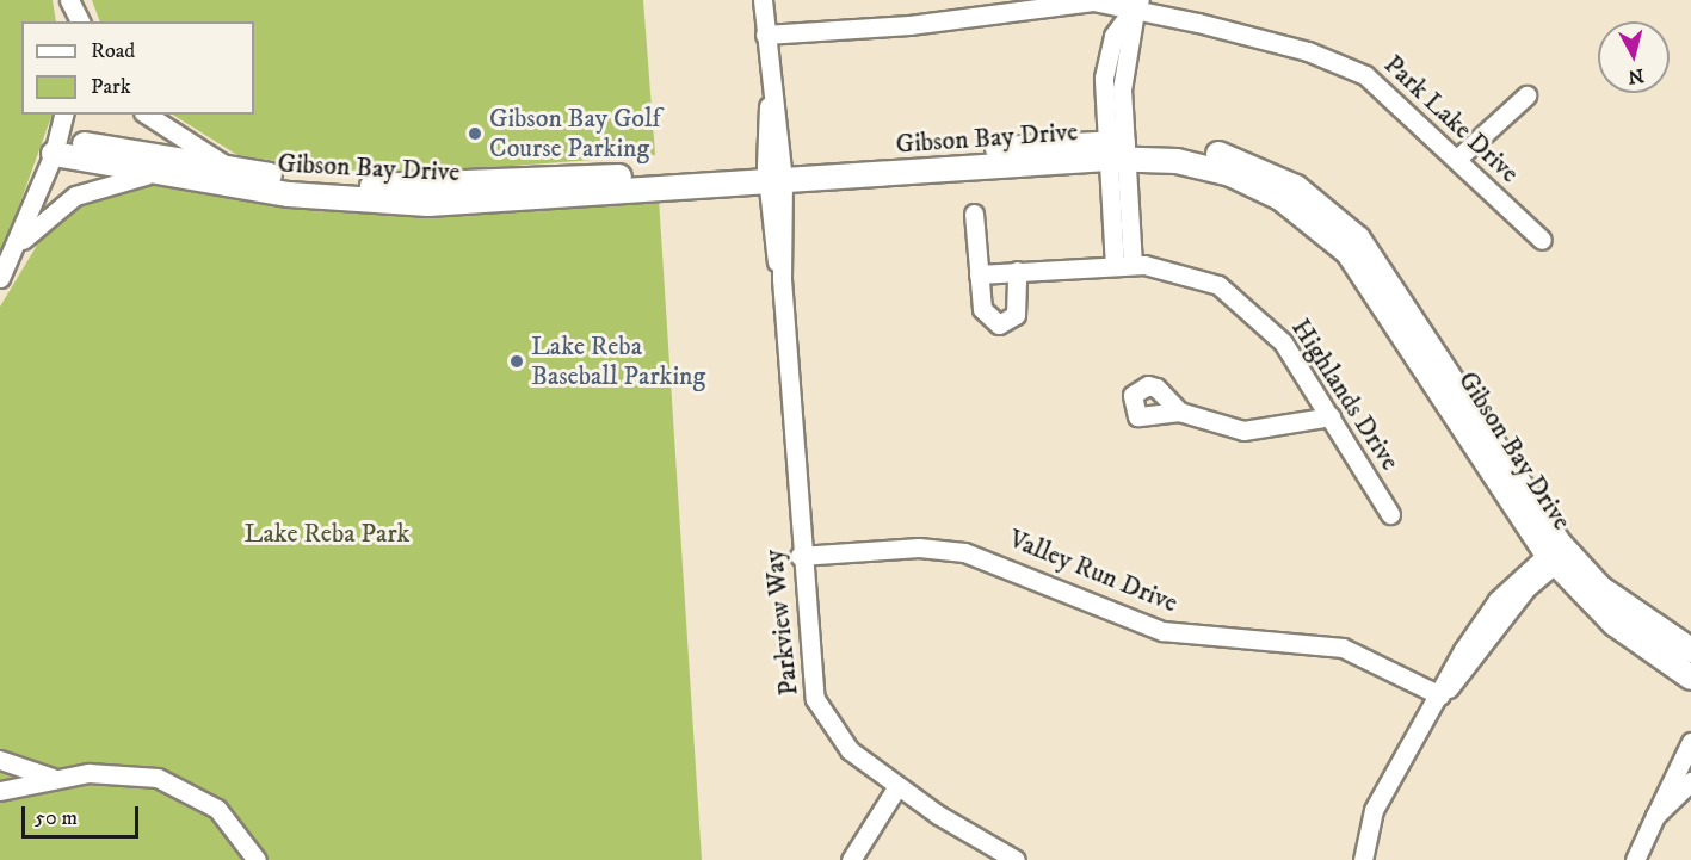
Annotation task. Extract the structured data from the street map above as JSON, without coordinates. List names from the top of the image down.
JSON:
{
  "streets": {
    "street": [
      "Park Lake Drive",
      "Gibson Bay Drive",
      "Highlands Drive",
      "Valley Run Drive",
      "Parkview Way"
    ]
  },
  "crossings": [
    ["Park Lake Drive", "Parkview Way"],
    ["Gibson Bay Drive", "Parkview Way"],
    ["Valley Run Drive", "Parkview Way"]
  ],
  "parks": ["Lake Reba Park"],
  "places": ["Gibson Bay Golf Course Parking", "Lake Reba Baseball Parking"],
  "legend": ["Road", "Park"],
  "scale_bar": "50 m",
  "north": "bottom"
}
